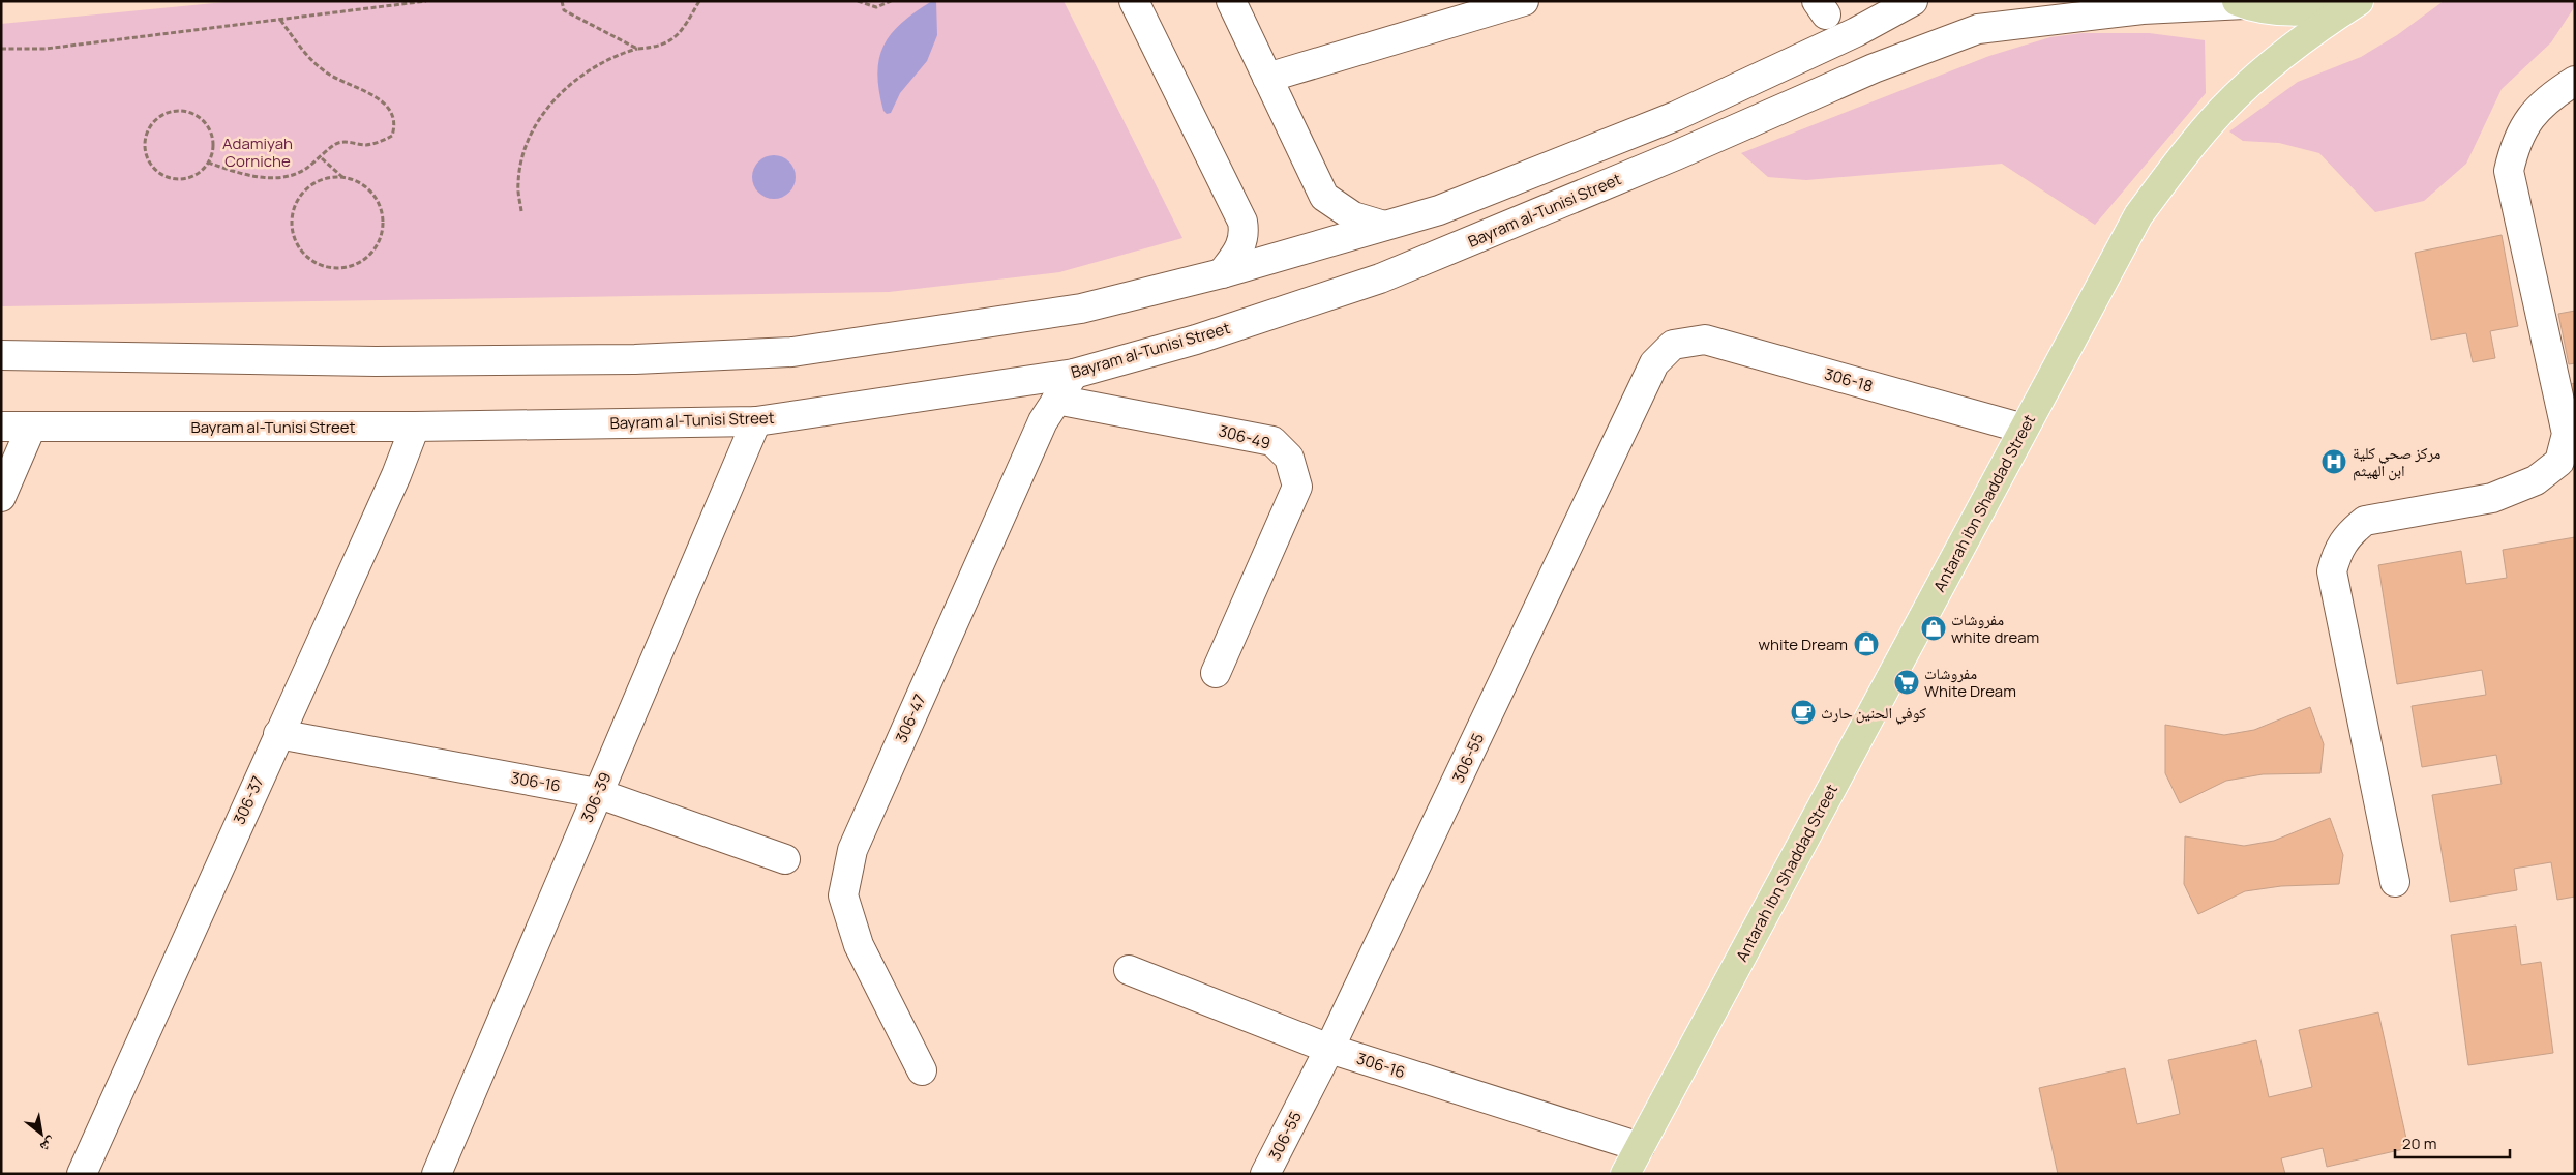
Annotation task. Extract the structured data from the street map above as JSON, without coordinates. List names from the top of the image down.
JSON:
{
  "streets": {
    "main road": ["Antarah ibn Shaddad Street"],
    "street": [
      "Bayram al-Tunisi Street",
      "306-18",
      "306-49",
      "306-47",
      "306-55",
      "306-16",
      "306-39",
      "306-37"
    ]
  },
  "crossings": [
    ["Bayram al-Tunisi Street", "306-47"],
    ["Bayram al-Tunisi Street", "306-39"],
    ["Bayram al-Tunisi Street", "306-37"],
    ["306-18", "Antarah ibn Shaddad Street"],
    ["306-18", "306-55"],
    ["306-49", "306-47"],
    ["Antarah ibn Shaddad Street", "306-16"],
    ["306-55", "306-16"],
    ["306-16", "306-39"],
    ["306-16", "306-37"]
  ],
  "parks": ["Adamiyah Corniche"],
  "places": {
    "hospital": ["مركز صحي كلية ابن الهيثم"],
    "shop": ["مفروشات white dream", "white Dream"],
    "supermarket": ["مفروشات White Dream"],
    "cafe": ["كوفي الحنين حارث"]
  },
  "scale_bar": "20 m",
  "north": "bottom right"
}
